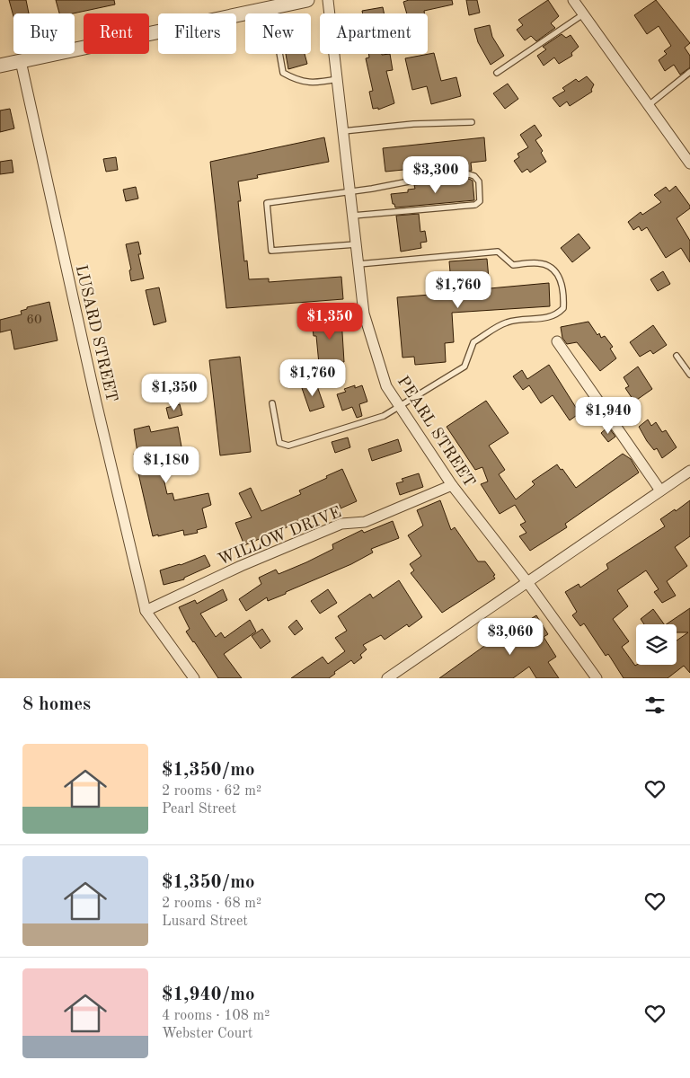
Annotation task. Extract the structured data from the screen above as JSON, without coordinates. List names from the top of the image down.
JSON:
{
  "streets": {
    "street": ["LUSARD STREET", "PEARL STREET", "WILLOW DRIVE"]
  },
  "crossings": [
    ["LUSARD STREET", "WILLOW DRIVE"],
    ["PEARL STREET", "WILLOW DRIVE"]
  ],
  "house_numbers": ["60"],
  "page": {
    "chip": [
      "Buy",
      "Rent",
      "Filters",
      "New",
      "Apartment"
    ],
    "price": [
      "$3,300",
      "$1,760",
      "$1,350",
      "$1,760",
      "$1,350",
      "$1,940",
      "$1,180",
      "$3,060"
    ],
    "heading": "8 homes",
    "list": [
      {
        "name": "$1,350/mo",
        "note": "2 rooms · 62 m² · Pearl Street"
      },
      {
        "name": "$1,350/mo",
        "note": "2 rooms · 68 m² · Lusard Street"
      },
      {
        "name": "$1,940/mo",
        "note": "4 rooms · 108 m² · Webster Court"
      }
    ]
  }
}
